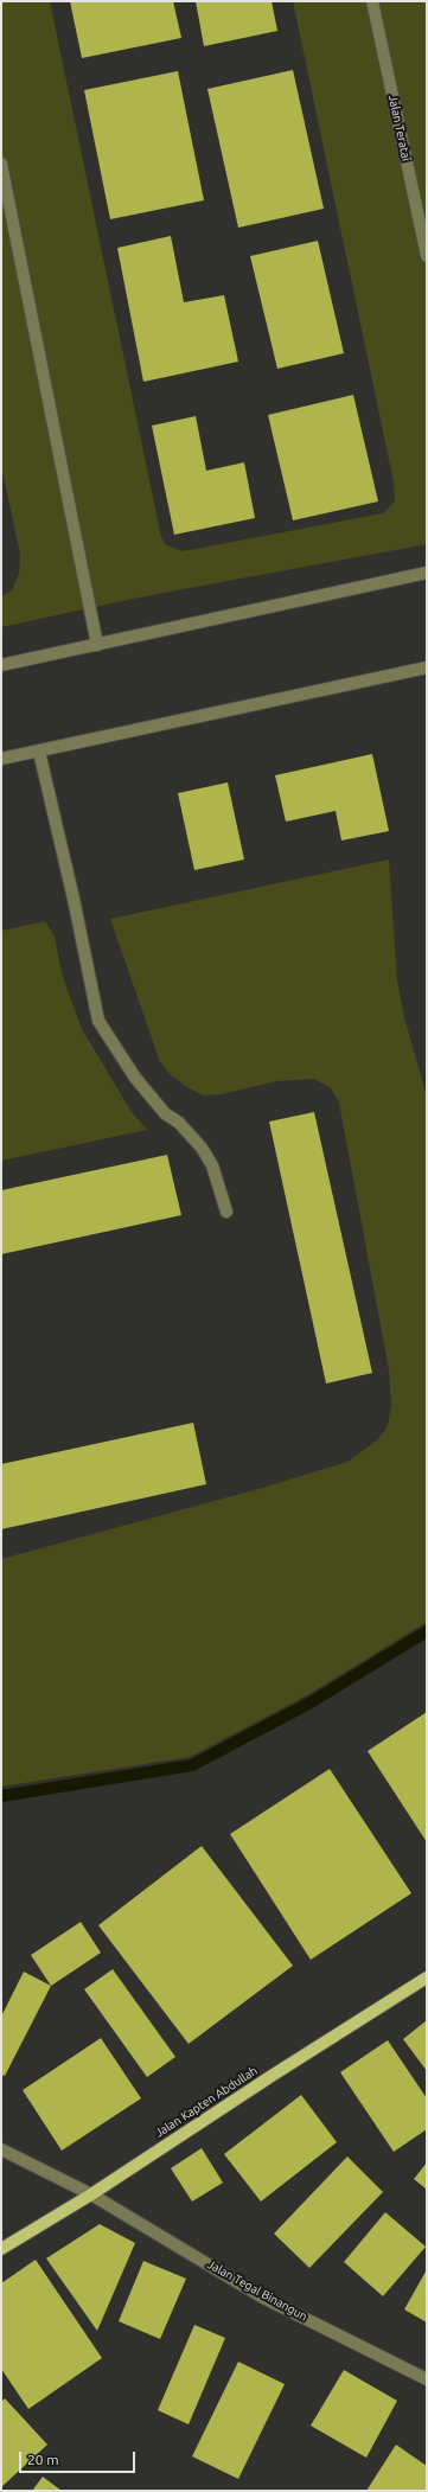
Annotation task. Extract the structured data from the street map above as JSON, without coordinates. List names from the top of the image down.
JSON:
{
  "streets": {
    "main road": ["Jalan Kapten Abdullah"],
    "street": ["Jalan Teratai", "Jalan Tegal Binangun"]
  },
  "crossings": [
    ["Jalan Kapten Abdullah", "Jalan Tegal Binangun"]
  ],
  "scale_bar": "20 m"
}
